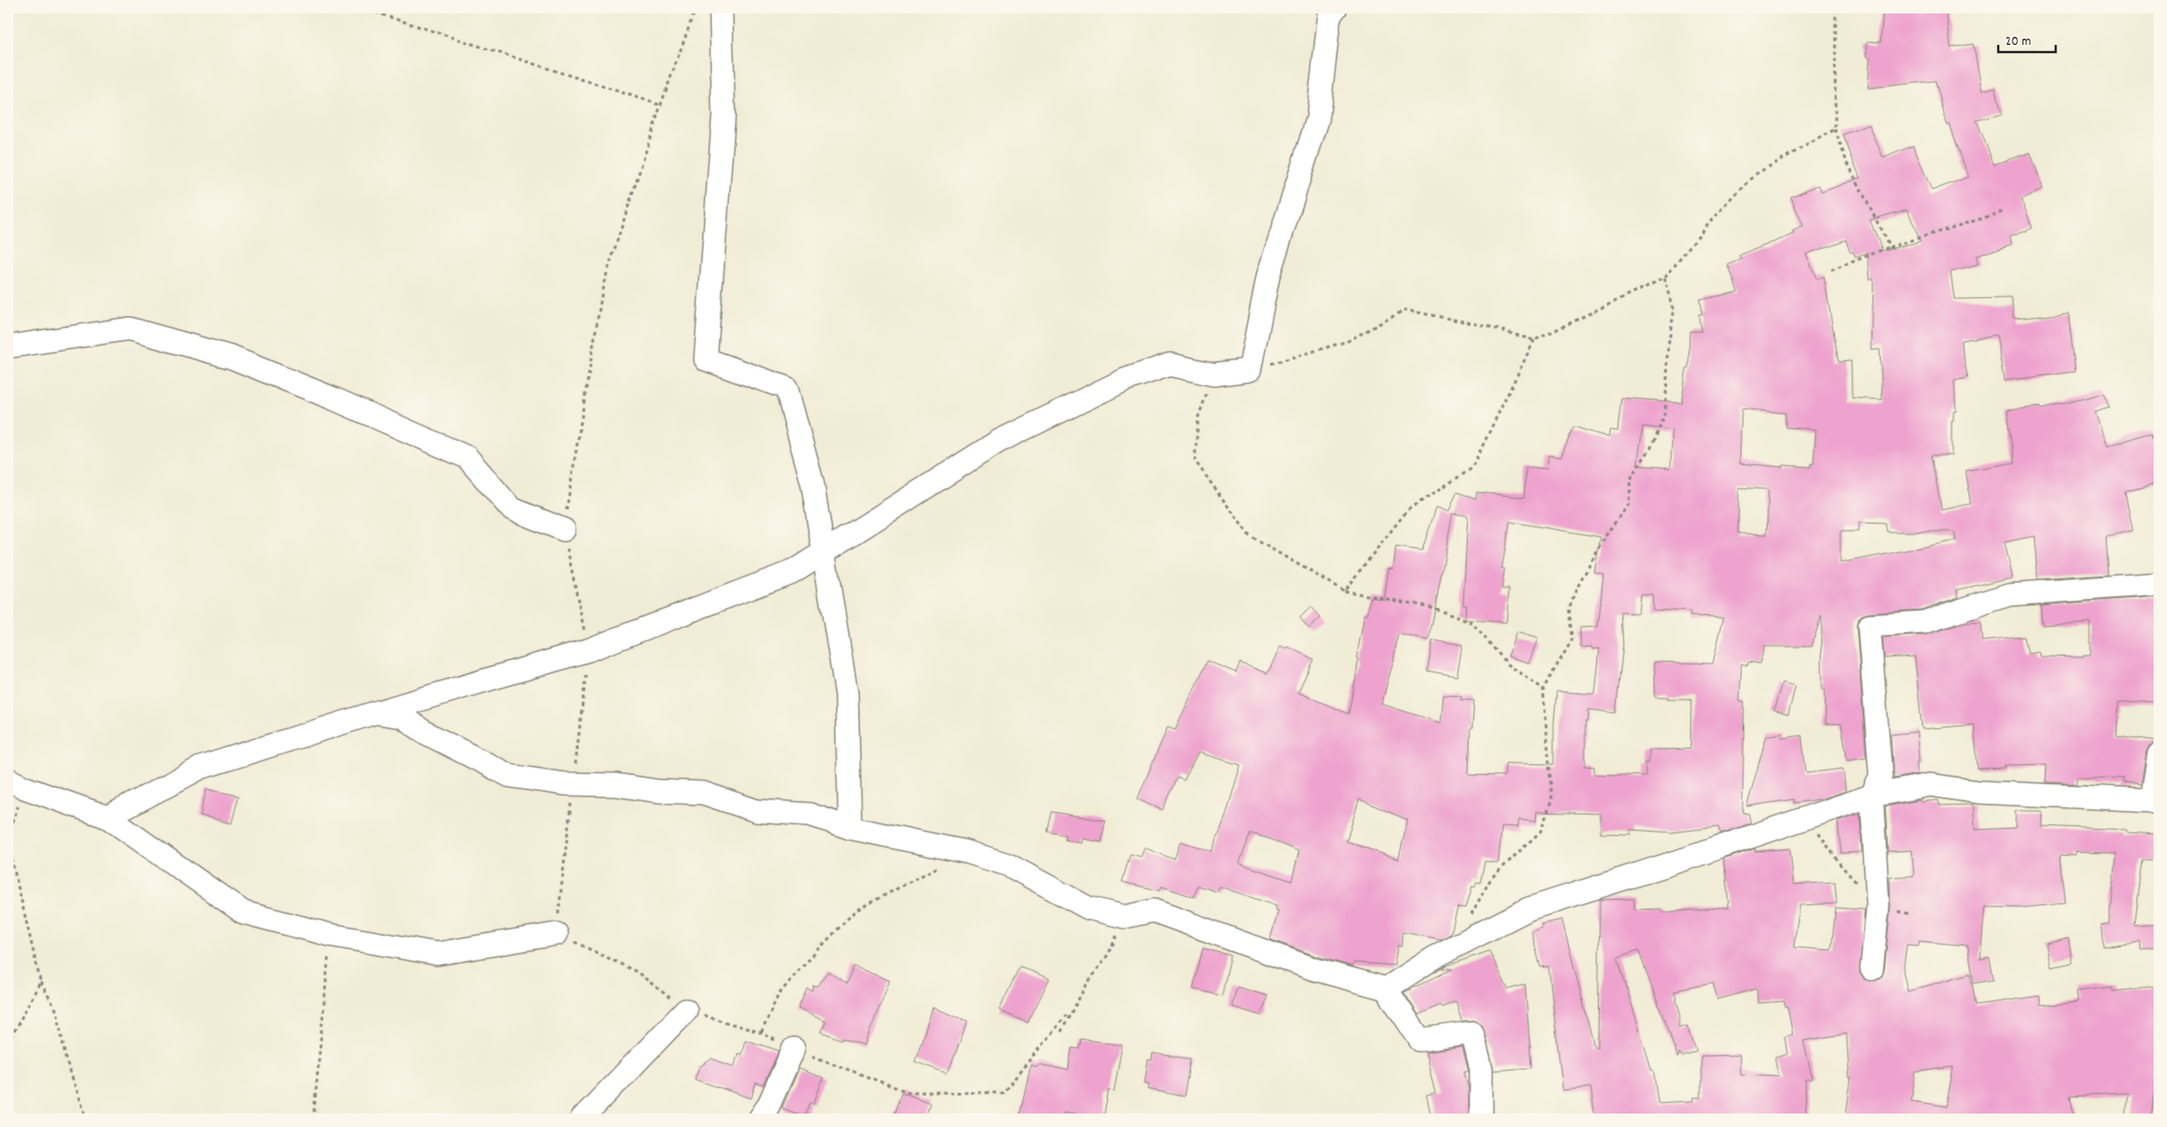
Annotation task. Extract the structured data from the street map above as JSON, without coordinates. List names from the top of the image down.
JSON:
{
  "scale_bar": "20 m"
}
